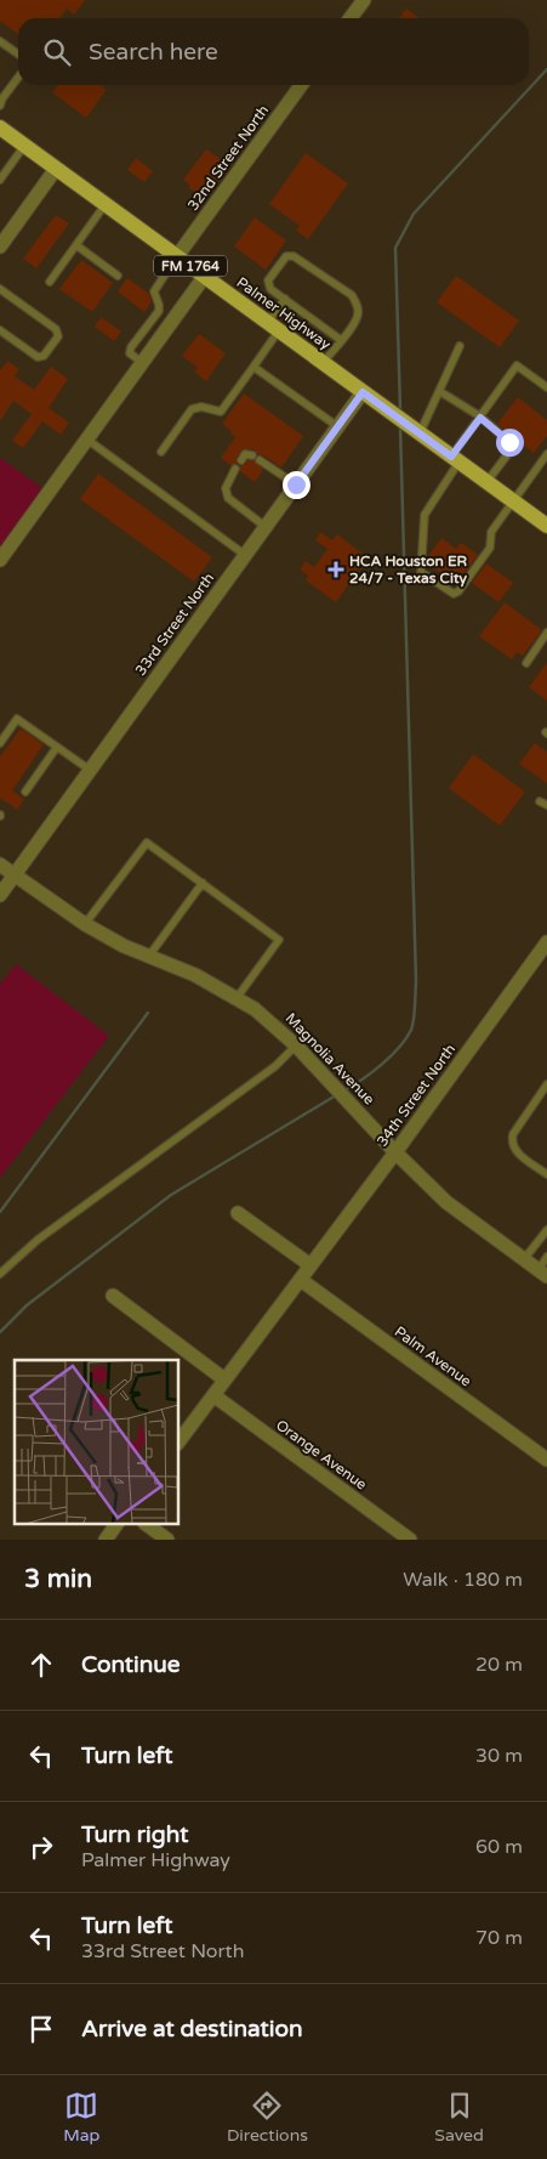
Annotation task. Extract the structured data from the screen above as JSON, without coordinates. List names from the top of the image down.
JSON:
{
  "streets": {
    "main road": ["FM 1764", "Palmer Highway"],
    "street": [
      "32nd Street North",
      "33rd Street North",
      "Magnolia Avenue",
      "34th Street North",
      "Palm Avenue",
      "Orange Avenue"
    ]
  },
  "crossings": [
    ["32nd Street North", "Palmer Highway"],
    ["Palmer Highway", "33rd Street North"],
    ["33rd Street North", "Magnolia Avenue"],
    ["Magnolia Avenue", "34th Street North"],
    ["34th Street North", "Palm Avenue"]
  ],
  "places": {
    "health": ["HCA Houston ER 24/7 - Texas City"]
  },
  "page": {
    "search": "Search here",
    "heading": ["3 min", "Walk · 180 m"],
    "list": [
      ["Continue", "20 m"],
      ["Turn left", "30 m"],
      ["Turn right", "Palmer Highway", "60 m"],
      ["Turn left", "33rd Street North", "70 m"],
      "Arrive at destination"
    ],
    "nav": ["Map", "Directions", "Saved"]
  }
}
